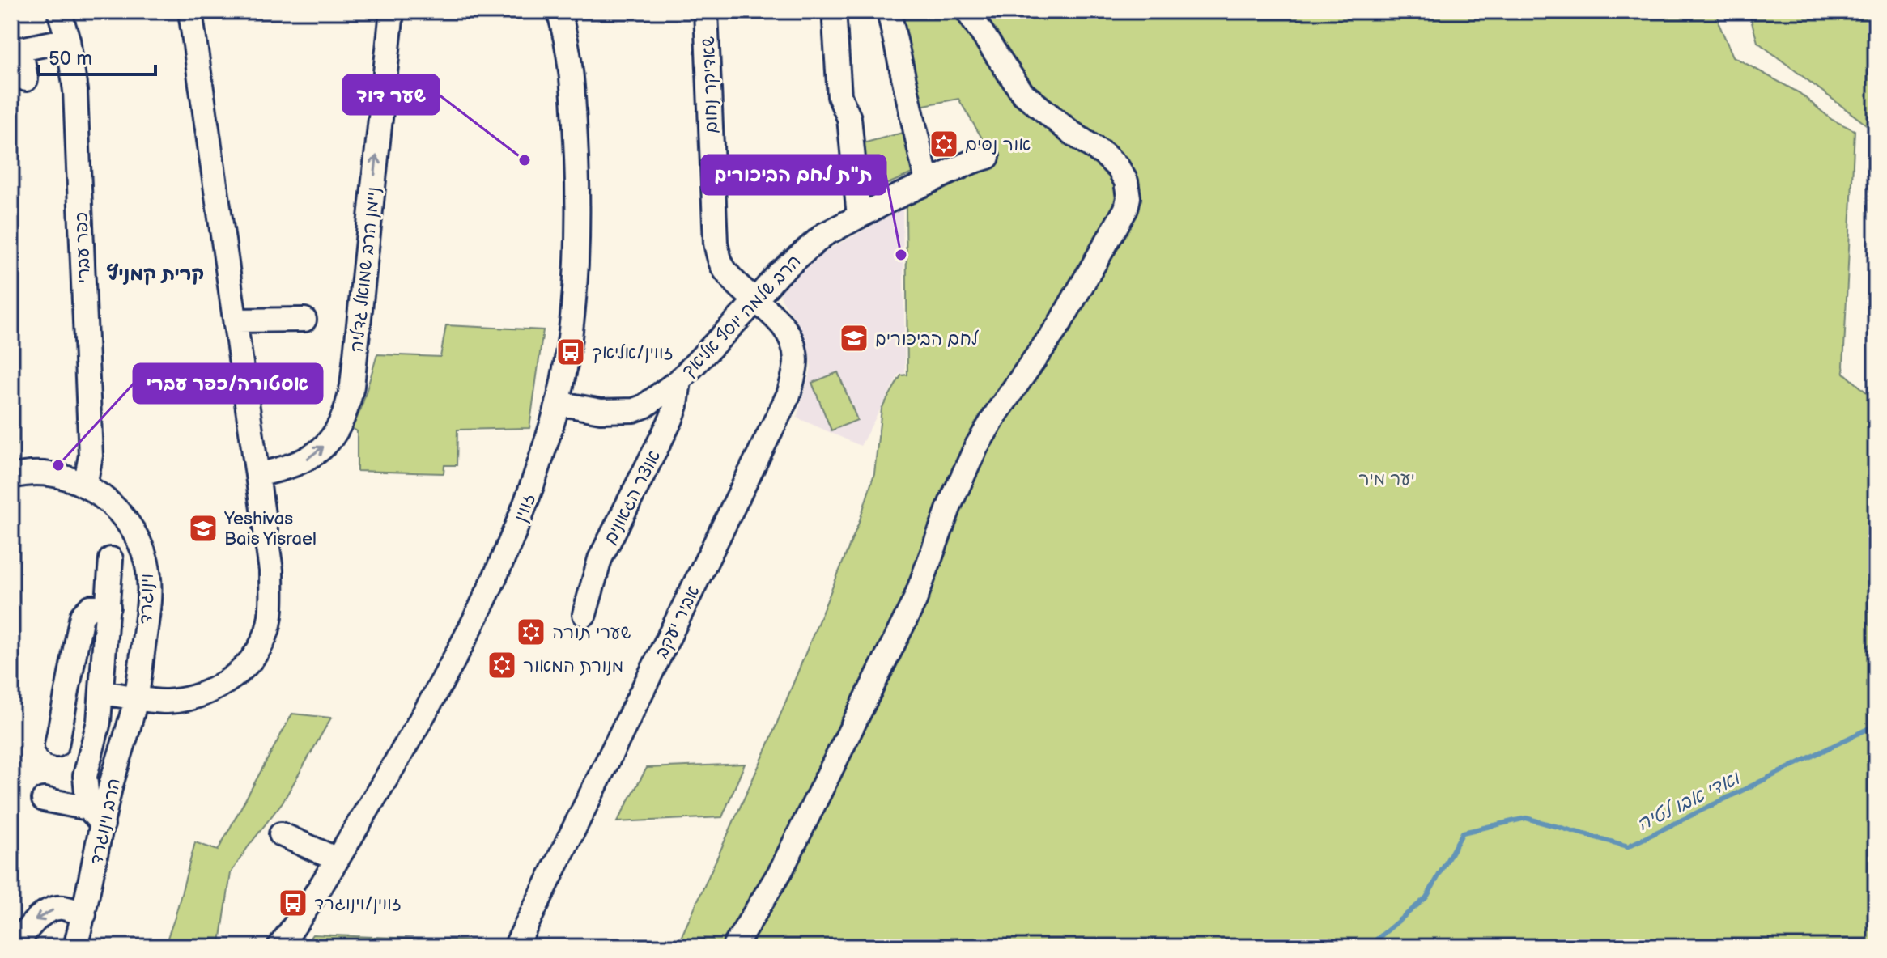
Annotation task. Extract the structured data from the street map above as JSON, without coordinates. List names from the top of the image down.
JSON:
{
  "streets": {
    "street": [
      "שאדיקר נחום",
      "כפר עברי",
      "ניימן הרב שמואל גדליה",
      "הרב שלמה יוסף אליאך",
      "אוצר הגאונים",
      "זווין",
      "וינוגרד",
      "אביר יעקב",
      "הרב וינוגרד"
    ]
  },
  "crossings": [
    ["שאדיקר נחום", "הרב שלמה יוסף אליאך"],
    ["שאדיקר נחום", "אביר יעקב"],
    ["כפר עברי", "וינוגרד"],
    ["הרב שלמה יוסף אליאך", "אוצר הגאונים"],
    ["הרב שלמה יוסף אליאך", "זווין"],
    ["הרב שלמה יוסף אליאך", "אביר יעקב"],
    ["וינוגרד", "הרב וינוגרד"]
  ],
  "districts": ["קרית קמניץ"],
  "water": ["ואדי אבו לטיה"],
  "parks": ["יער מיר"],
  "places": {
    "synagogue": ["אור נסים", "שערי תורה", "מנורת המאור"],
    "other": ["שער דוד", "ת\"ת לחם הביכורים", "אסטורה/כפר עברי"],
    "school or university": ["לחם הביכורים", "Yeshivas Bais Yisrael"],
    "bus stop": ["זווין/אליאך", "זווין/וינוגרד"]
  },
  "scale_bar": "50 m"
}
